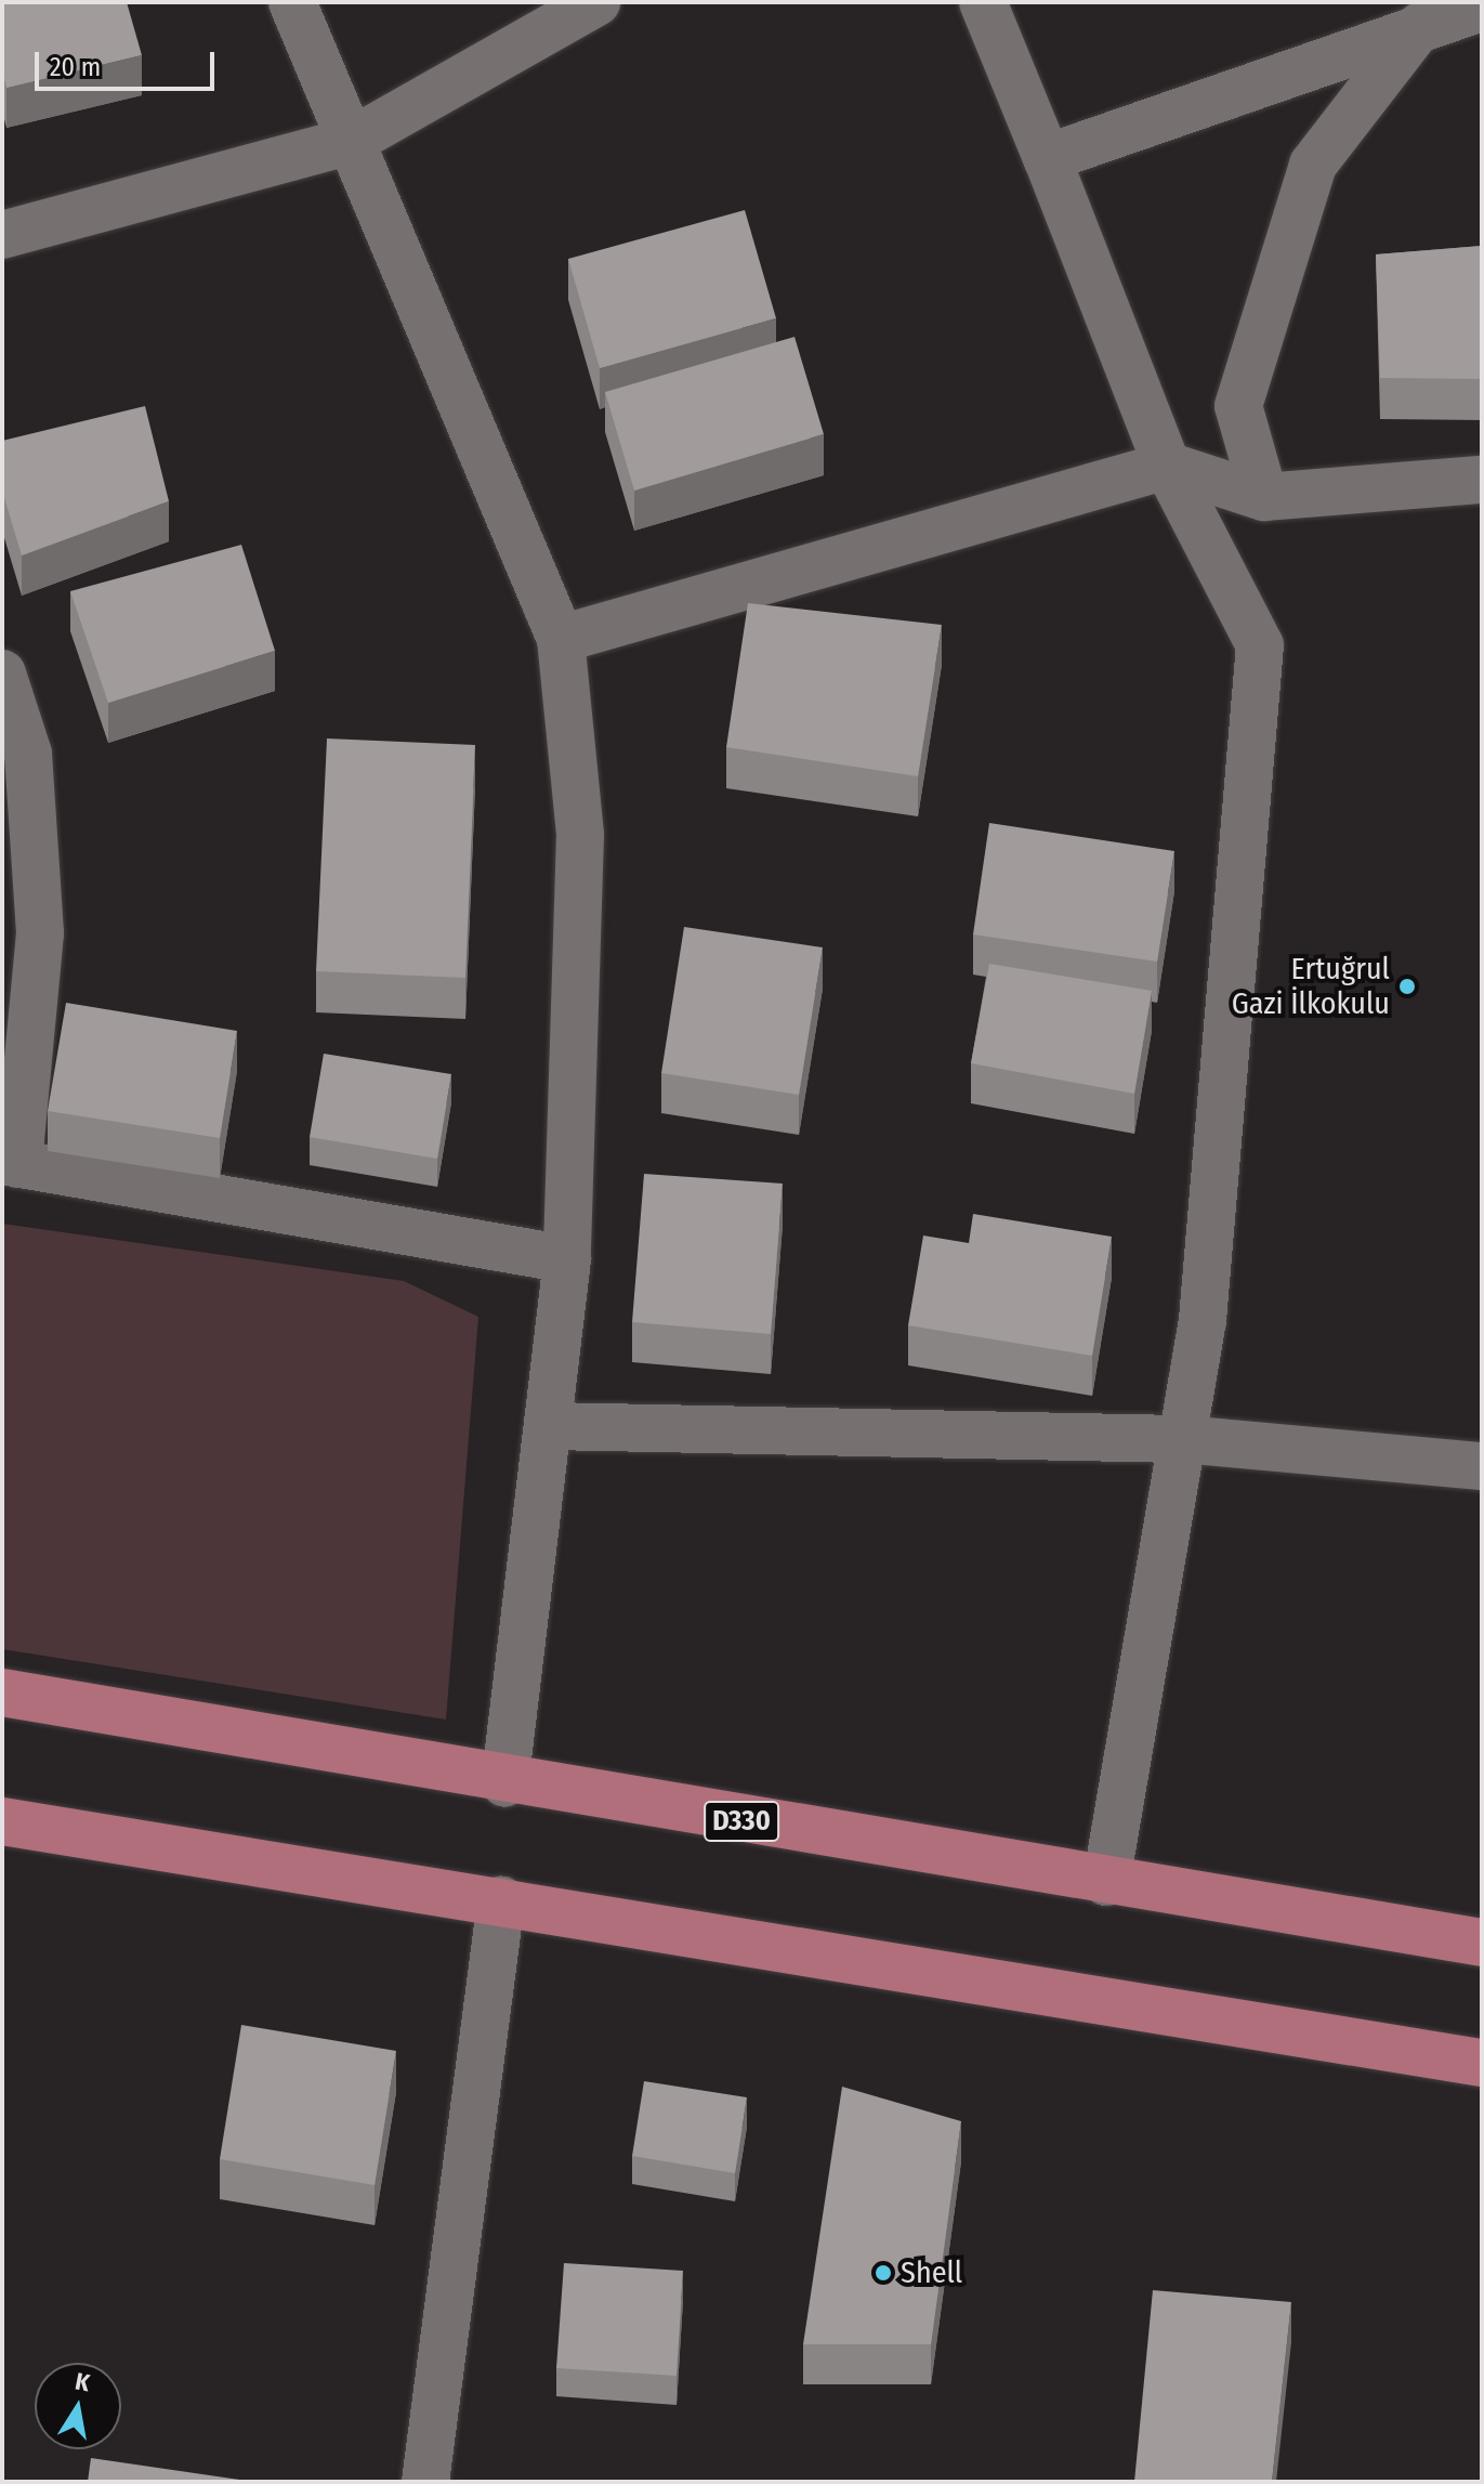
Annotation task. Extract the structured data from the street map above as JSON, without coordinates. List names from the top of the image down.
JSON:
{
  "streets": {
    "main road": ["D330"]
  },
  "places": ["Ertuğrul Gazi İlkokulu", "Shell"],
  "scale_bar": "20 m",
  "north": "top"
}
